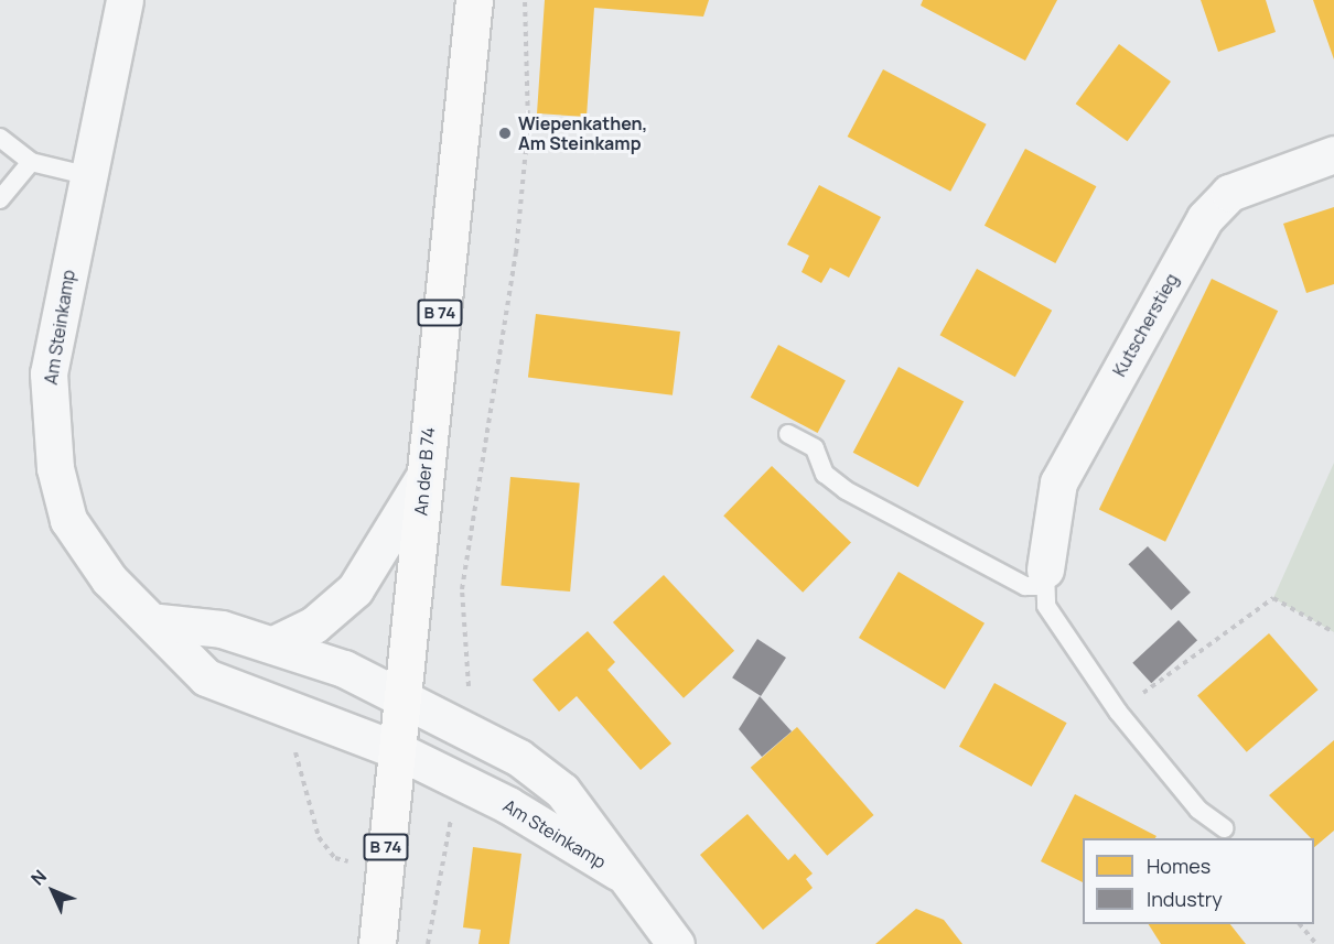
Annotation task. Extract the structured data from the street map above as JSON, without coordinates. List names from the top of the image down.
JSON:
{
  "streets": {
    "main road": ["B 74", "An der B 74"],
    "street": ["Kutscherstieg", "Am Steinkamp"]
  },
  "crossings": [
    ["Am Steinkamp", "An der B 74"]
  ],
  "places": ["Wiepenkathen, Am Steinkamp"],
  "legend": ["Homes", "Industry"],
  "north": "top left"
}
